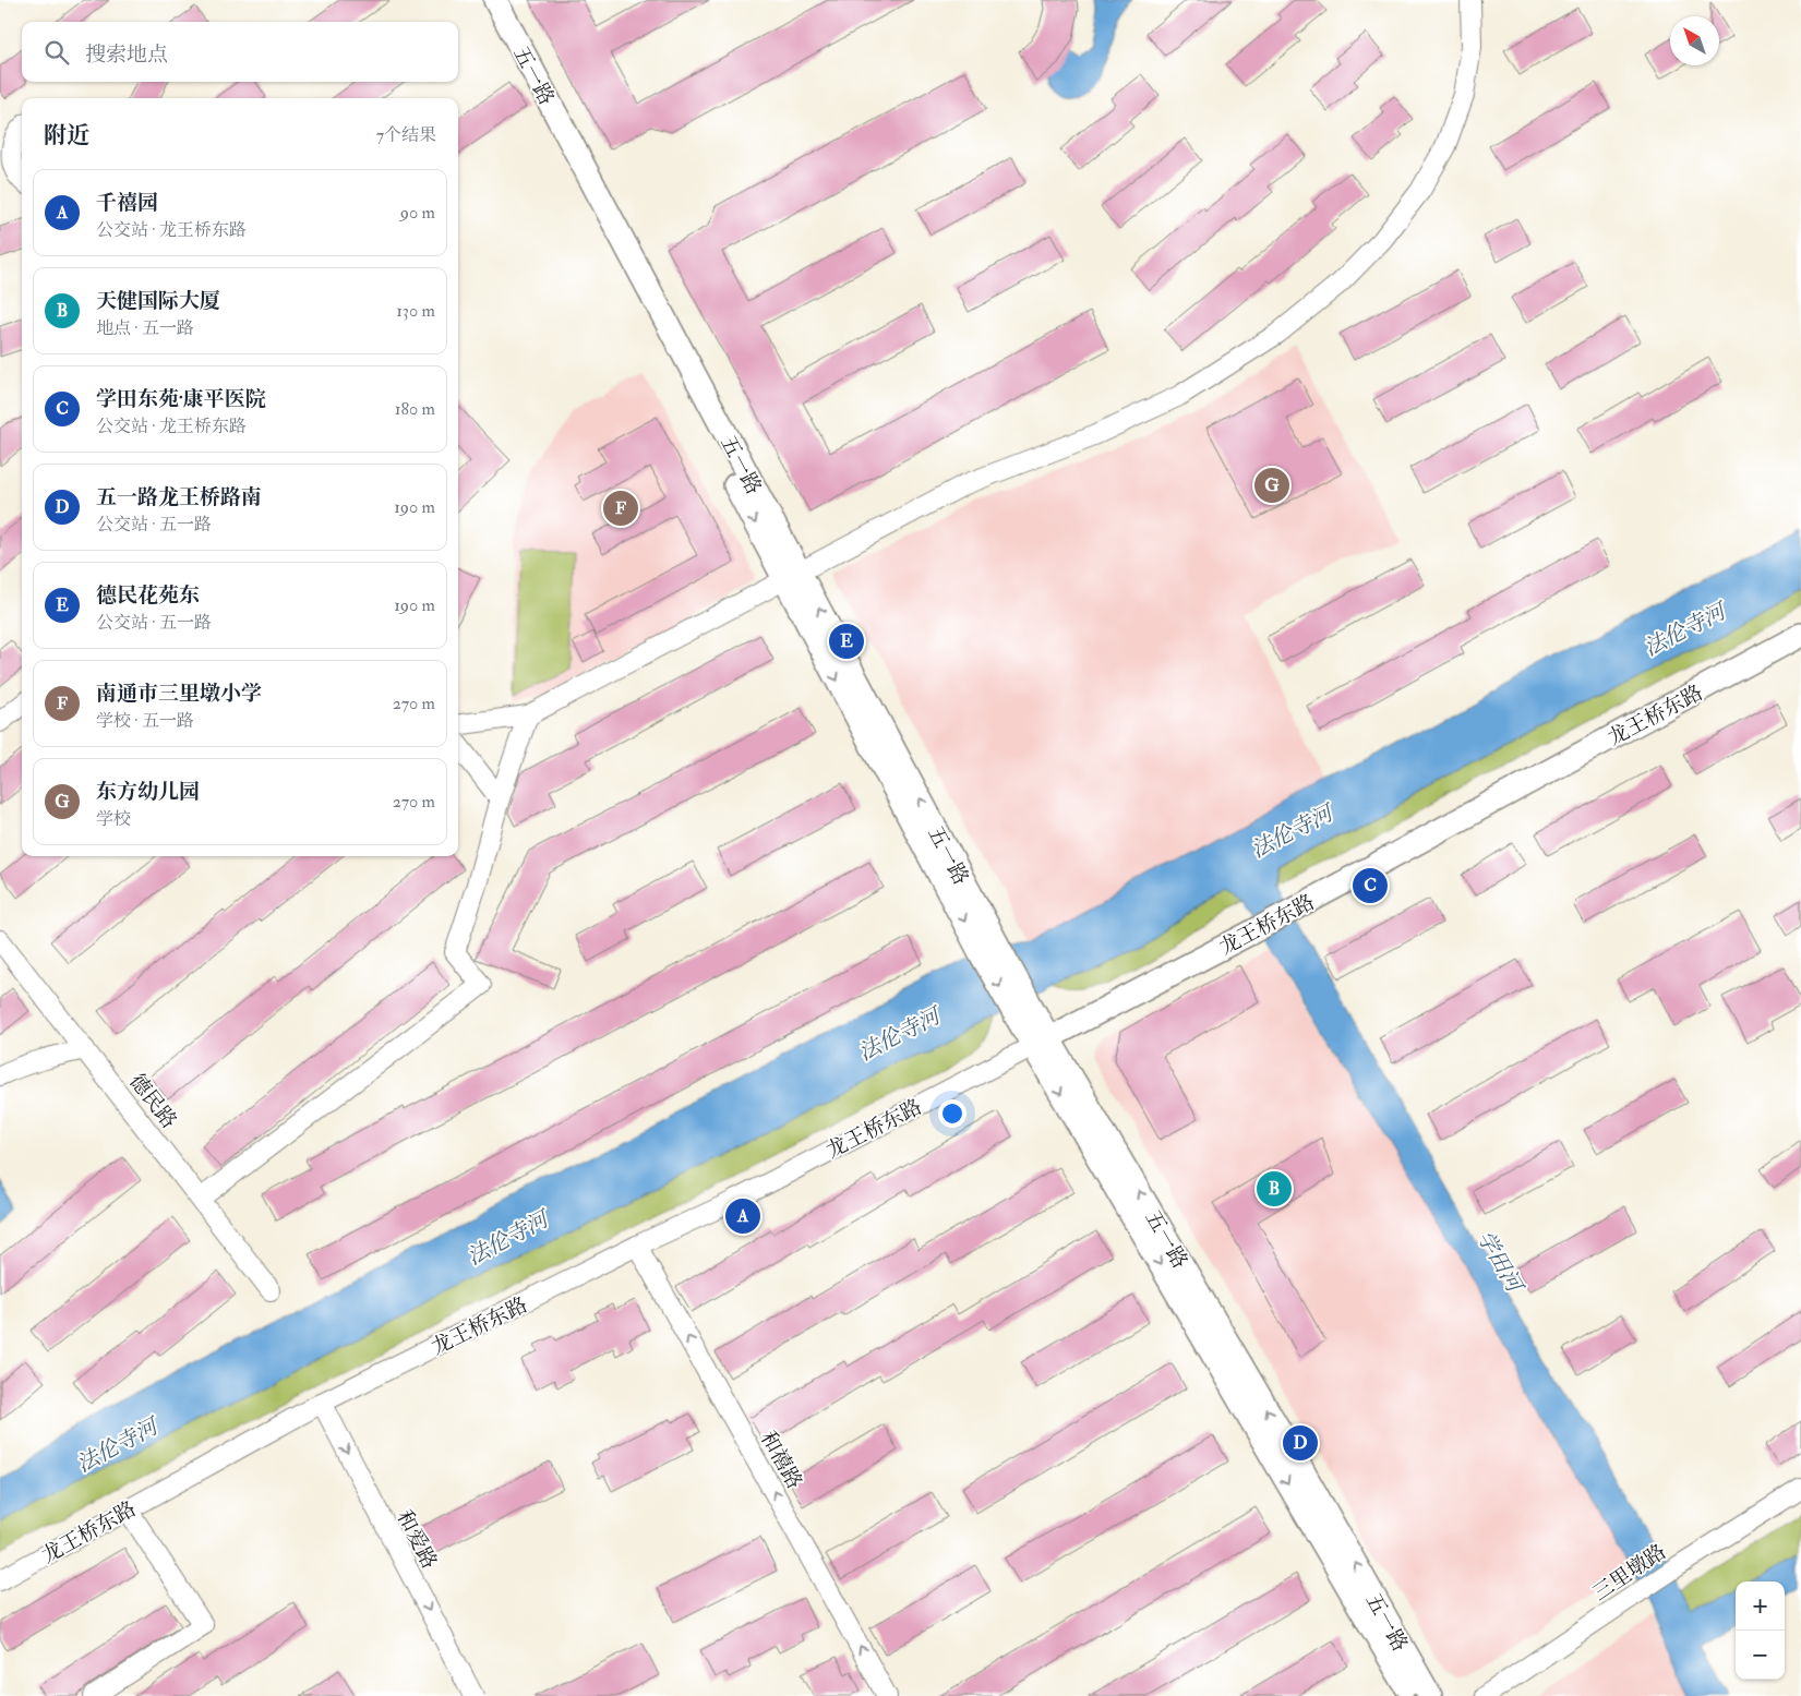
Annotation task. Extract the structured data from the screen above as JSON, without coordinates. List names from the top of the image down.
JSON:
{
  "streets": {
    "main road": ["五一路", "龙王桥东路"],
    "street": [
      "德民路",
      "和禧路",
      "和爱路",
      "三里墩路"
    ]
  },
  "crossings": [
    ["五一路", "龙王桥东路"],
    ["龙王桥东路", "和禧路"],
    ["龙王桥东路", "和爱路"]
  ],
  "one_way": ["和禧路", "和爱路"],
  "water": ["法伦寺河", "学田河"],
  "north": "top left",
  "page": {
    "search": "搜索地点",
    "heading": ["附近", "7个结果"],
    "list": [
      {
        "mark": "A",
        "name": "千禧园",
        "note": "公交站 · 龙王桥东路",
        "value": "90 m"
      },
      {
        "mark": "B",
        "name": "天健国际大厦",
        "note": "地点 · 五一路",
        "value": "130 m"
      },
      {
        "mark": "C",
        "name": "学田东苑·康平医院",
        "note": "公交站 · 龙王桥东路",
        "value": "180 m"
      },
      {
        "mark": "D",
        "name": "五一路龙王桥路南",
        "note": "公交站 · 五一路",
        "value": "190 m"
      },
      {
        "mark": "E",
        "name": "德民花苑东",
        "note": "公交站 · 五一路",
        "value": "190 m"
      },
      {
        "mark": "F",
        "name": "南通市三里墩小学",
        "note": "学校 · 五一路",
        "value": "270 m"
      },
      {
        "mark": "G",
        "name": "东方幼儿园",
        "note": "学校",
        "value": "270 m"
      }
    ],
    "pins": [
      "G",
      "F",
      "E",
      "C",
      "B",
      "A",
      "D"
    ],
    "map_buttons": ["+", "−"]
  }
}
